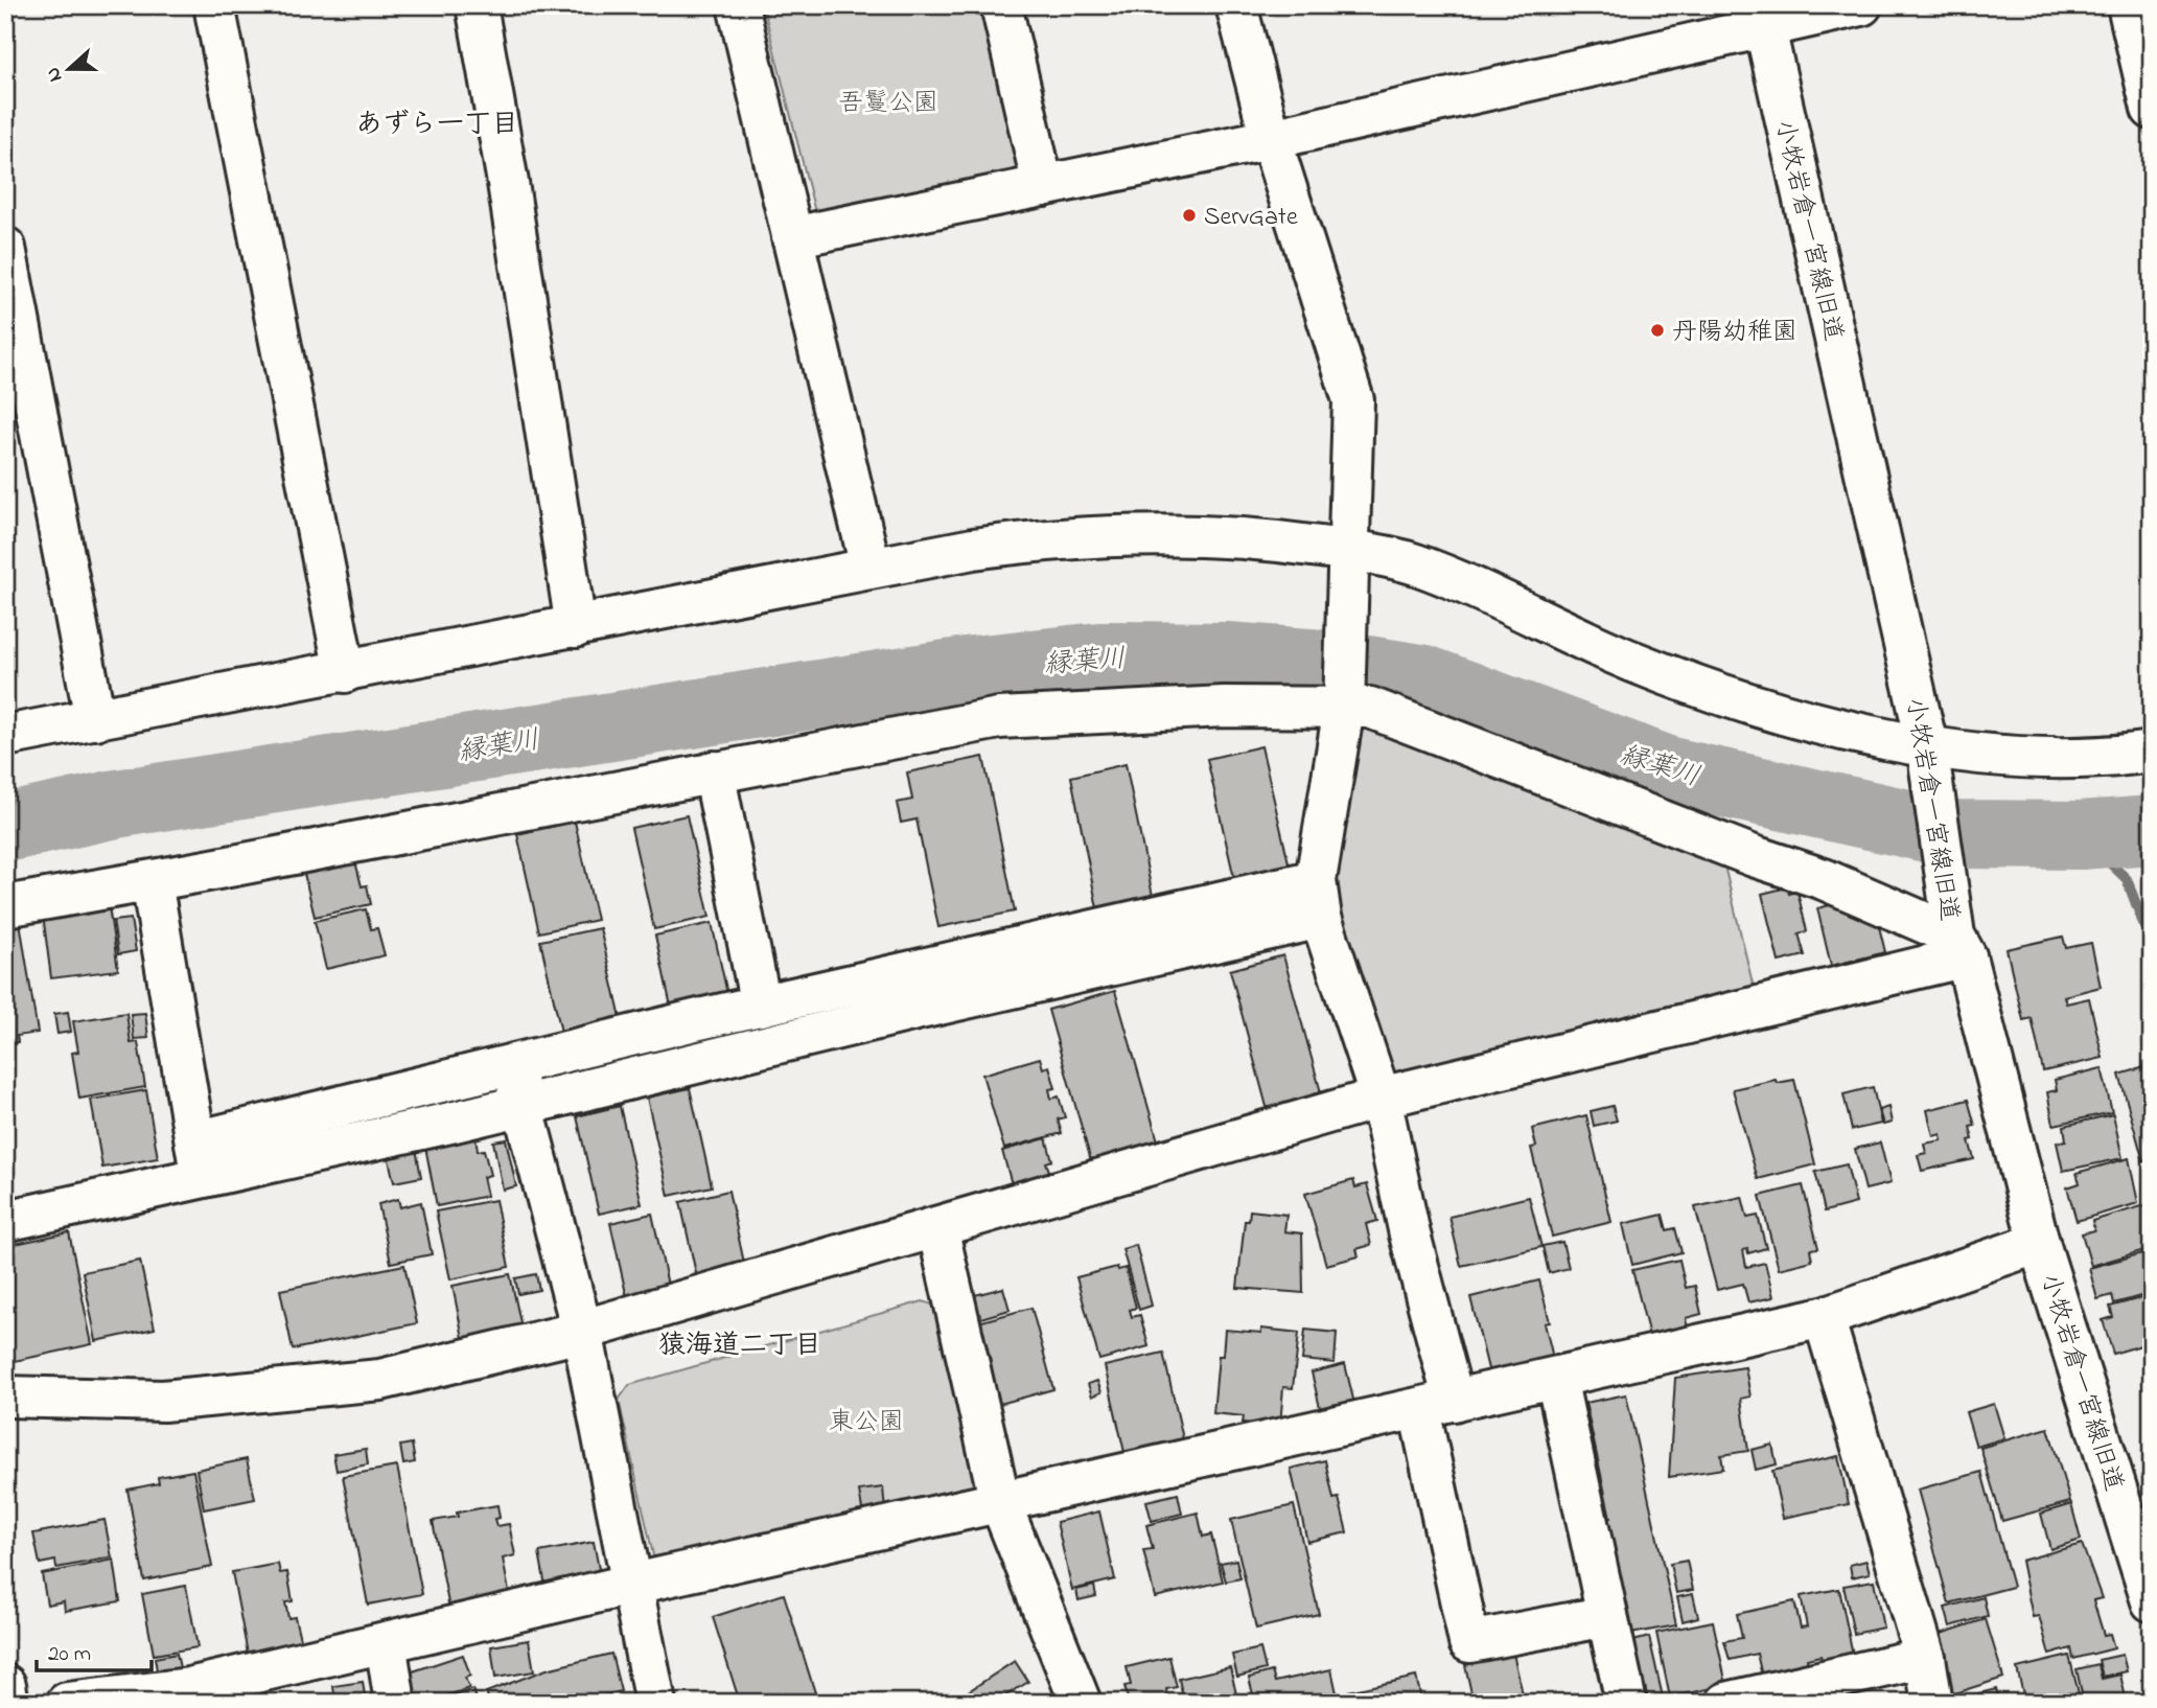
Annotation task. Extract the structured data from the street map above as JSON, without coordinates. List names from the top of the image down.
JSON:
{
  "streets": {
    "street": ["小牧岩倉一宮線旧道"]
  },
  "districts": ["あずら一丁目", "猿海道二丁目"],
  "water": ["縁葉川"],
  "parks": ["吾鬘公園", "東公園"],
  "places": ["ServGate", "丹陽幼稚園"],
  "scale_bar": "20 m",
  "north": "left"
}
